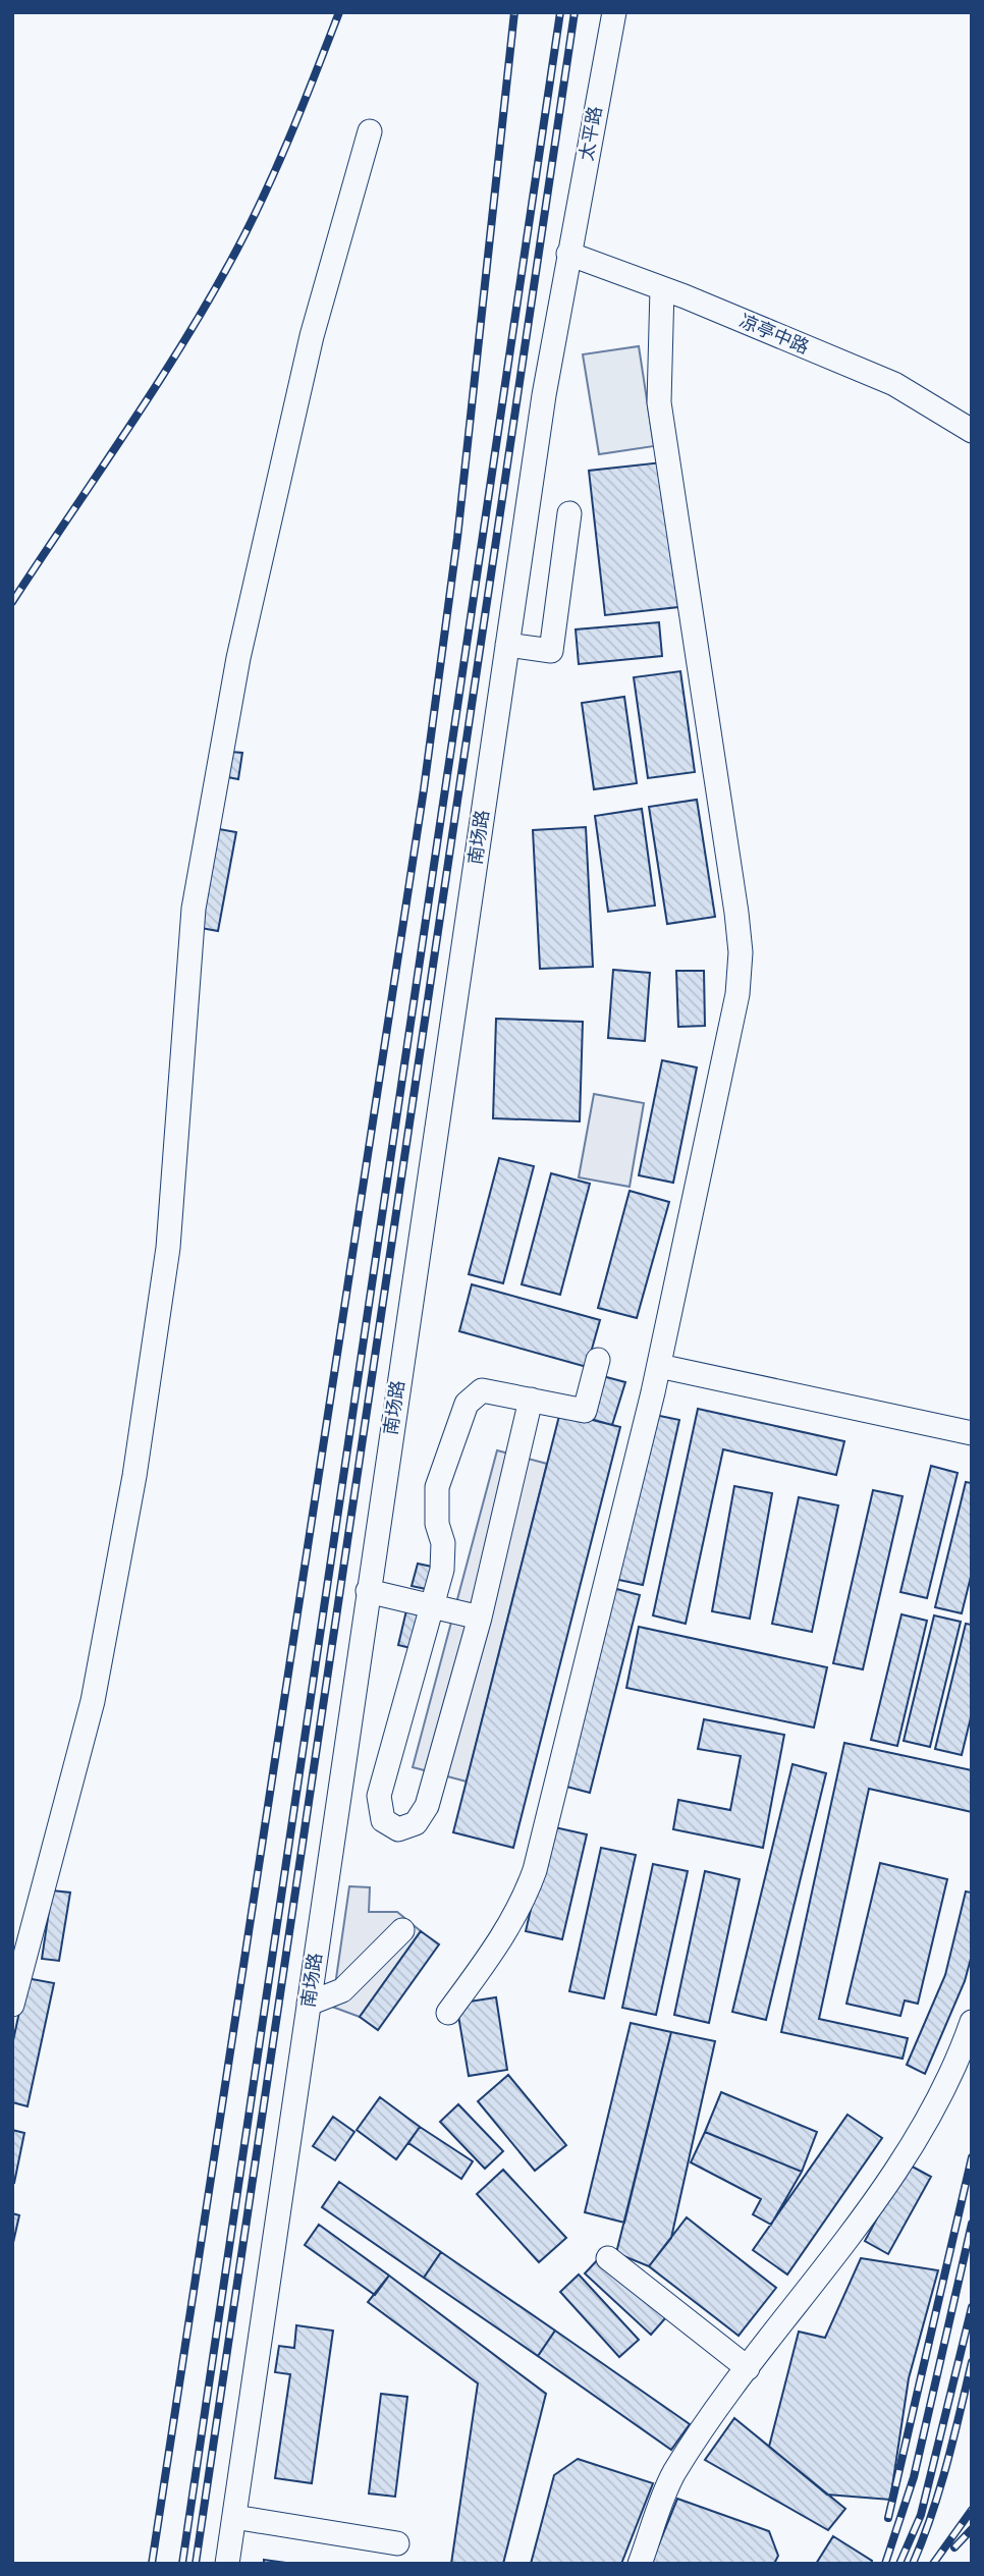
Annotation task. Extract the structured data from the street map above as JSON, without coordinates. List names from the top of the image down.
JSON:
{
  "streets": {
    "street": ["太平路", "凉亭中路", "南场路"]
  },
  "crossings": [
    ["太平路", "凉亭中路"],
    ["太平路", "南场路"],
    ["凉亭中路", "南场路"]
  ]
}
